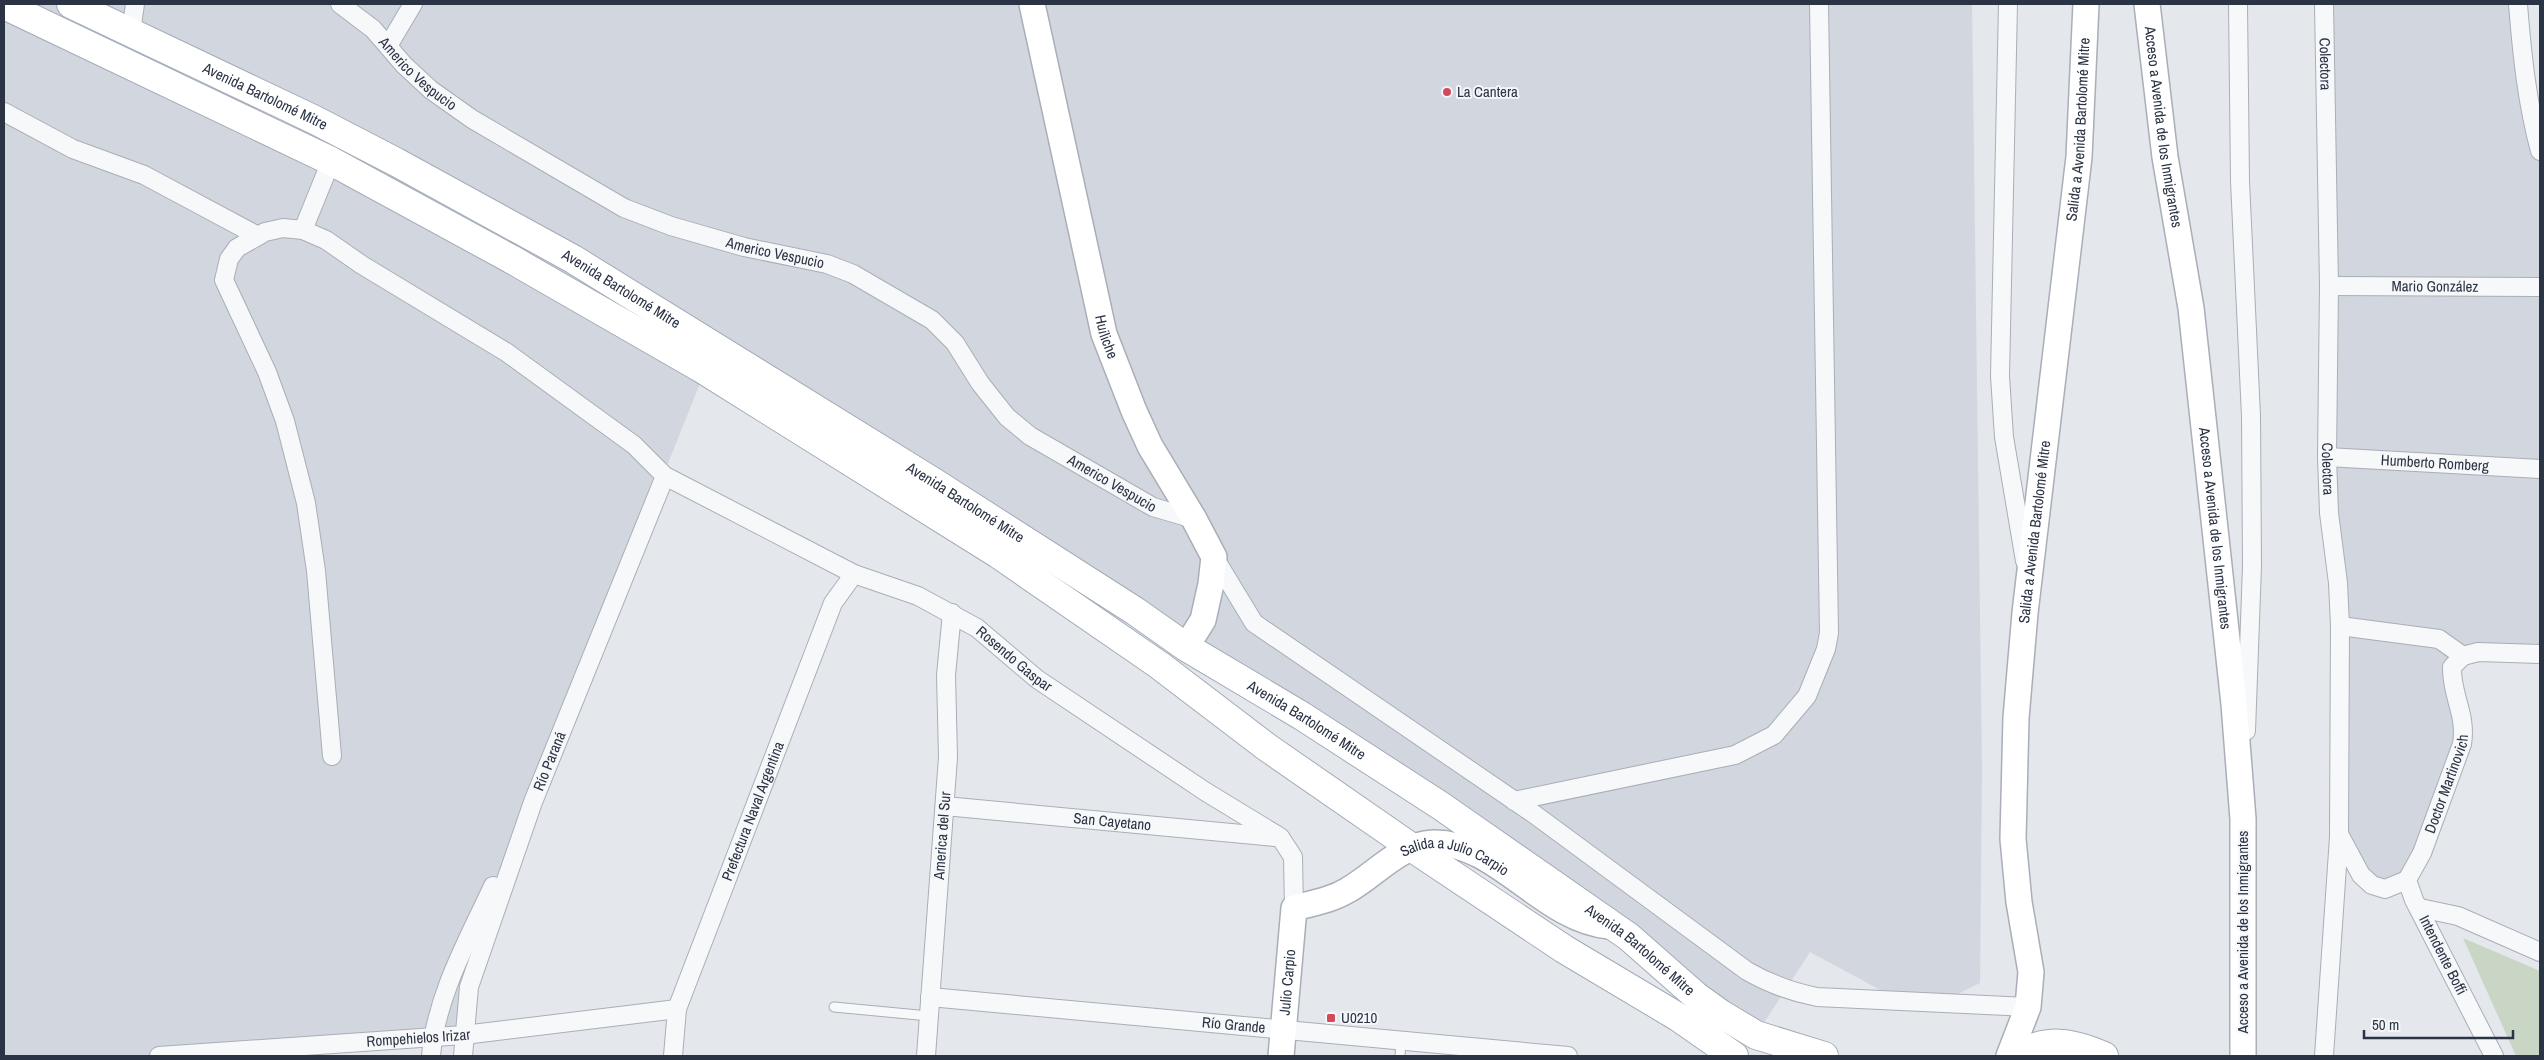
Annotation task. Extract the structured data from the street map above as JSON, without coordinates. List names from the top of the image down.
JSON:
{
  "streets": {
    "main road": ["Avenida Bartolomé Mitre"],
    "street": [
      "Colectora",
      "Americo Vespucio",
      "Acceso a Avenida de los Inmigrantes",
      "Salida a Avenida Bartolomé Mitre",
      "Mario González",
      "Huiliche",
      "Humberto Romberg",
      "Rosendo Gaspar",
      "Río Paraná",
      "Doctor Martinovich",
      "Prefectura Naval Argentina",
      "San Cayetano",
      "America del Sur",
      "Salida a Julio Carpio",
      "Intendente Boffi",
      "Julio Carpio",
      "Río Grande",
      "Rompehielos Irizar"
    ]
  },
  "crossings": [
    ["Colectora", "Mario González"],
    ["Colectora", "Humberto Romberg"],
    ["Colectora", "Doctor Martinovich"],
    ["Americo Vespucio", "Huiliche"],
    ["Avenida Bartolomé Mitre", "Salida a Julio Carpio"],
    ["Rosendo Gaspar", "Río Paraná"],
    ["Rosendo Gaspar", "Prefectura Naval Argentina"],
    ["Rosendo Gaspar", "San Cayetano"],
    ["Rosendo Gaspar", "America del Sur"],
    ["Rosendo Gaspar", "Salida a Julio Carpio"],
    ["Rosendo Gaspar", "Julio Carpio"],
    ["Río Paraná", "Rompehielos Irizar"],
    ["Prefectura Naval Argentina", "Rompehielos Irizar"],
    ["San Cayetano", "America del Sur"],
    ["America del Sur", "Río Grande"],
    ["Salida a Julio Carpio", "Julio Carpio"],
    ["Julio Carpio", "Río Grande"]
  ],
  "places": {
    "other": ["La Cantera"],
    "transit": ["U0210"]
  },
  "scale_bar": "50 m"
}
